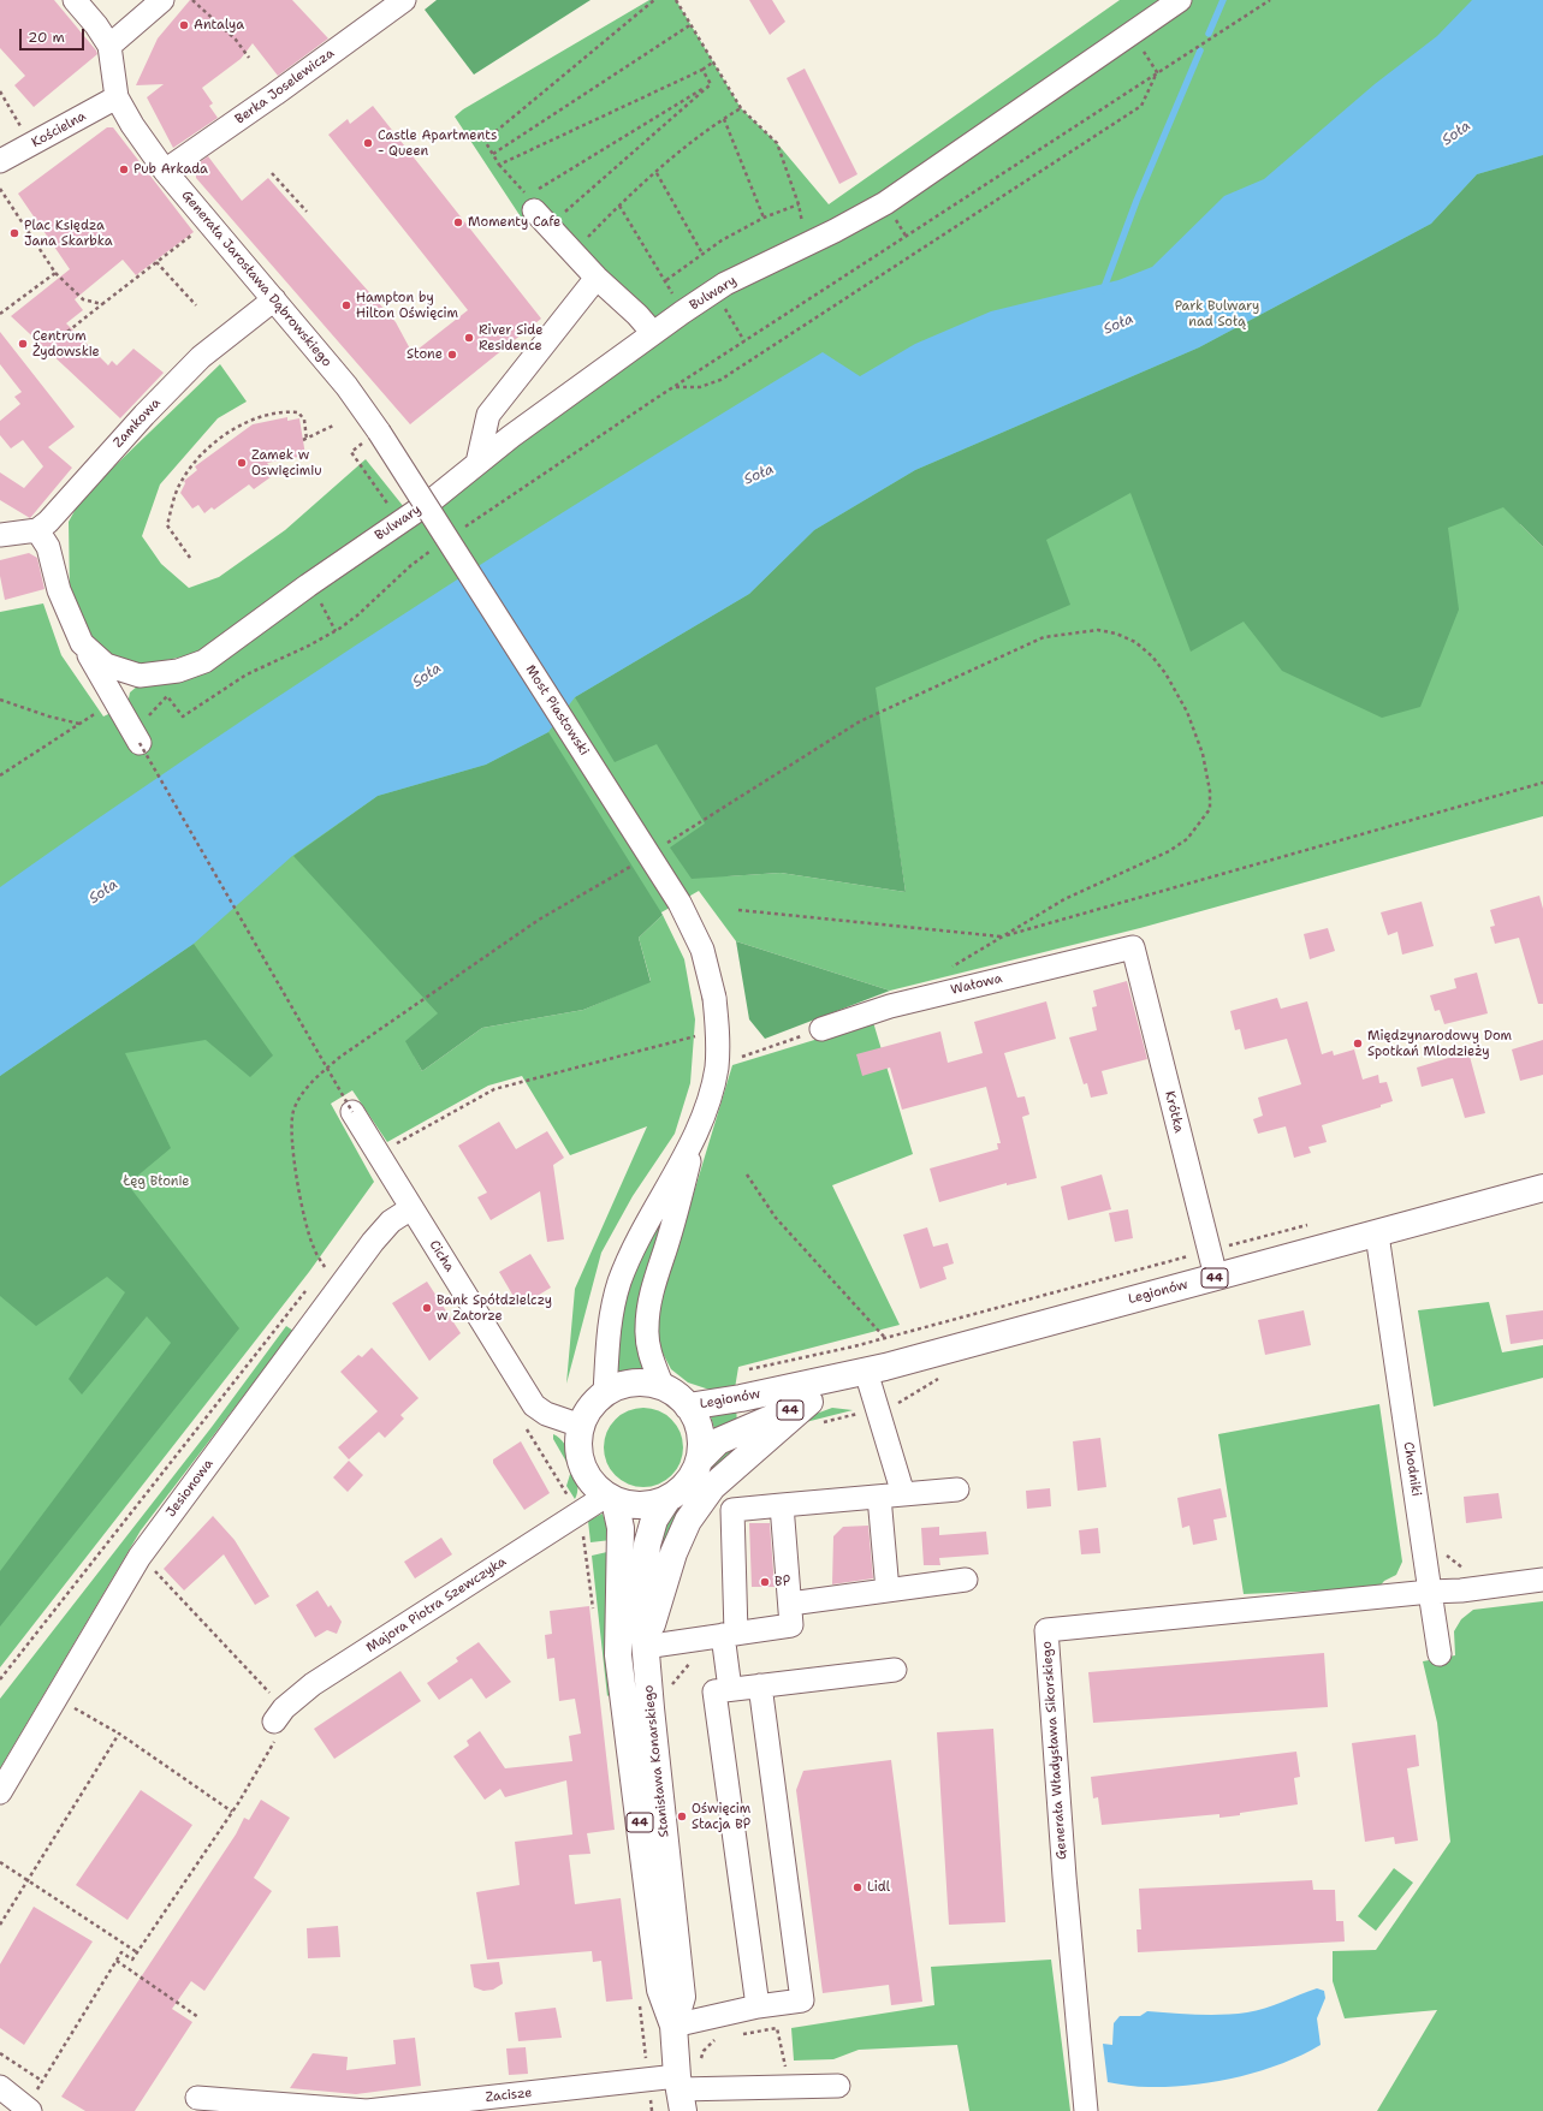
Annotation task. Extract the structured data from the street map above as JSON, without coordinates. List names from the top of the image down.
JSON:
{
  "streets": {
    "main road": ["44", "Legionów", "Stanisława Konarskiego"],
    "street": [
      "Berka Joselewicza",
      "Kościelna",
      "Generała Jarosława Dąbrowskiego",
      "Bulwary",
      "Zamkowa",
      "Most Piastowski",
      "Wałowa",
      "Krótka",
      "Cicha",
      "Chodniki",
      "Jesionowa",
      "Majora Piotra Szewczyka",
      "Generała Władysława Sikorskiego",
      "Zacisze"
    ]
  },
  "crossings": [
    ["Berka Joselewicza", "Generała Jarosława Dąbrowskiego"],
    ["Kościelna", "Generała Jarosława Dąbrowskiego"],
    ["Generała Jarosława Dąbrowskiego", "Zamkowa"],
    ["Generała Jarosława Dąbrowskiego", "Most Piastowski"],
    ["Bulwary", "Zamkowa"],
    ["Wałowa", "Krótka"],
    ["Krótka", "Legionów"],
    ["Cicha", "44"],
    ["Cicha", "Legionów"],
    ["Cicha", "Jesionowa"],
    ["Cicha", "Majora Piotra Szewczyka"],
    ["Cicha", "Stanisława Konarskiego"],
    ["44", "Legionów"],
    ["44", "Majora Piotra Szewczyka"],
    ["44", "Stanisława Konarskiego"],
    ["Legionów", "Chodniki"],
    ["Legionów", "Majora Piotra Szewczyka"],
    ["Legionów", "Stanisława Konarskiego"],
    ["Chodniki", "Generała Władysława Sikorskiego"],
    ["Majora Piotra Szewczyka", "Stanisława Konarskiego"],
    ["Stanisława Konarskiego", "Zacisze"]
  ],
  "water": ["Soła"],
  "parks": ["Park Bulwary nad Sołą", "Łęg Błonie"],
  "places": [
    "Antalya",
    "Castle Apartments - Queen",
    "Pub Arkada",
    "Momenty Cafe",
    "Plac Księdza Jana Skarbka",
    "Hampton by Hilton Oświęcim",
    "River Side Residence",
    "Centrum Żydowskie",
    "Stone",
    "Zamek w Oswięcimiu",
    "Międzynarodowy Dom Spotkań Mlodzieży",
    "Bank Spółdzielczy w Zatorze",
    "BP",
    "Oświęcim Stacja BP",
    "Lidl"
  ],
  "scale_bar": "20 m"
}
